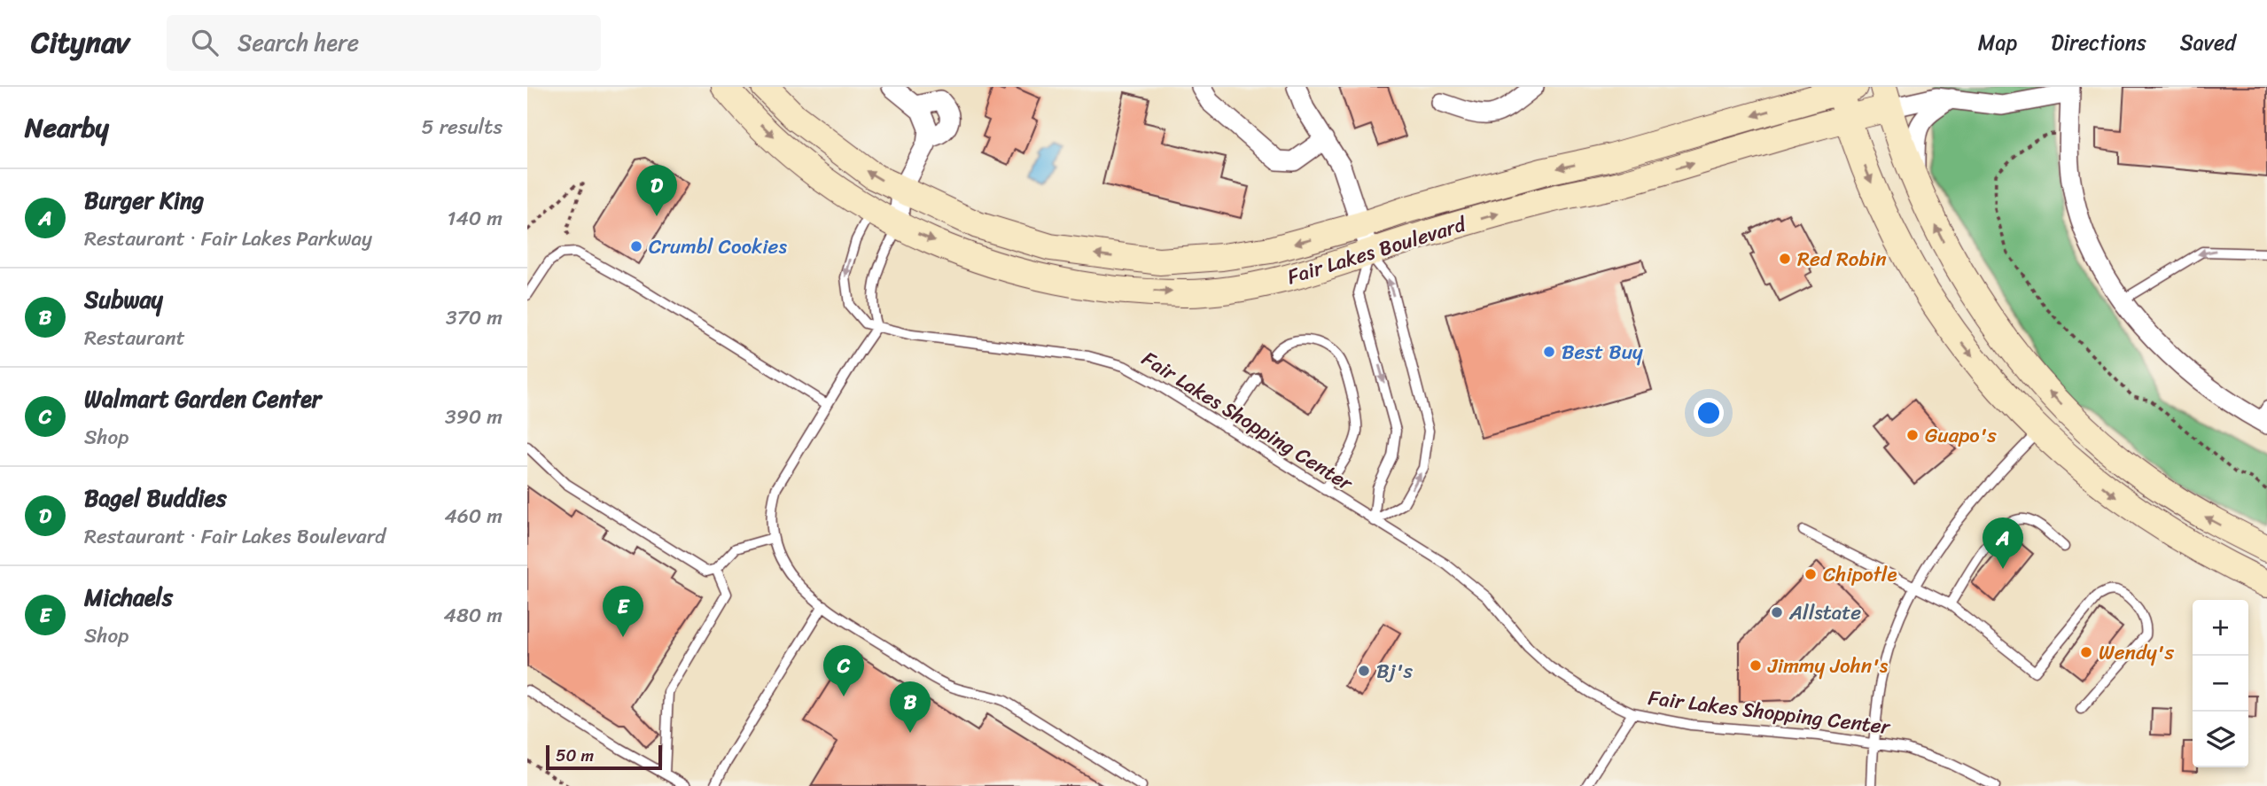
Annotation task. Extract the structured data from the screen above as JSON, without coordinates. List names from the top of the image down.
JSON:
{
  "streets": {
    "street": ["Fair Lakes Boulevard"],
    "lane": ["Fair Lakes Shopping Center"]
  },
  "crossings": [
    ["Fair Lakes Boulevard", "Fair Lakes Shopping Center"]
  ],
  "places": [
    "Crumbl Cookies",
    "Red Robin",
    "Best Buy",
    "Guapo's",
    "Chipotle",
    "Allstate",
    "Wendy's",
    "Jimmy John's",
    "Bj's"
  ],
  "scale_bar": "50 m",
  "page": {
    "header": "Citynav",
    "search": "Search here",
    "nav": ["Map", "Directions", "Saved"],
    "heading": ["Nearby", "5 results"],
    "pins": [
      "D",
      "A",
      "E",
      "C",
      "B"
    ],
    "list": [
      {
        "mark": "A",
        "name": "Burger King",
        "note": "Restaurant · Fair Lakes Parkway",
        "value": "140 m"
      },
      {
        "mark": "B",
        "name": "Subway",
        "note": "Restaurant",
        "value": "370 m"
      },
      {
        "mark": "C",
        "name": "Walmart Garden Center",
        "note": "Shop",
        "value": "390 m"
      },
      {
        "mark": "D",
        "name": "Bagel Buddies",
        "note": "Restaurant · Fair Lakes Boulevard",
        "value": "460 m"
      },
      {
        "mark": "E",
        "name": "Michaels",
        "note": "Shop",
        "value": "480 m"
      }
    ],
    "map_buttons": ["+", "−"],
    "scale": "50 m"
  }
}
